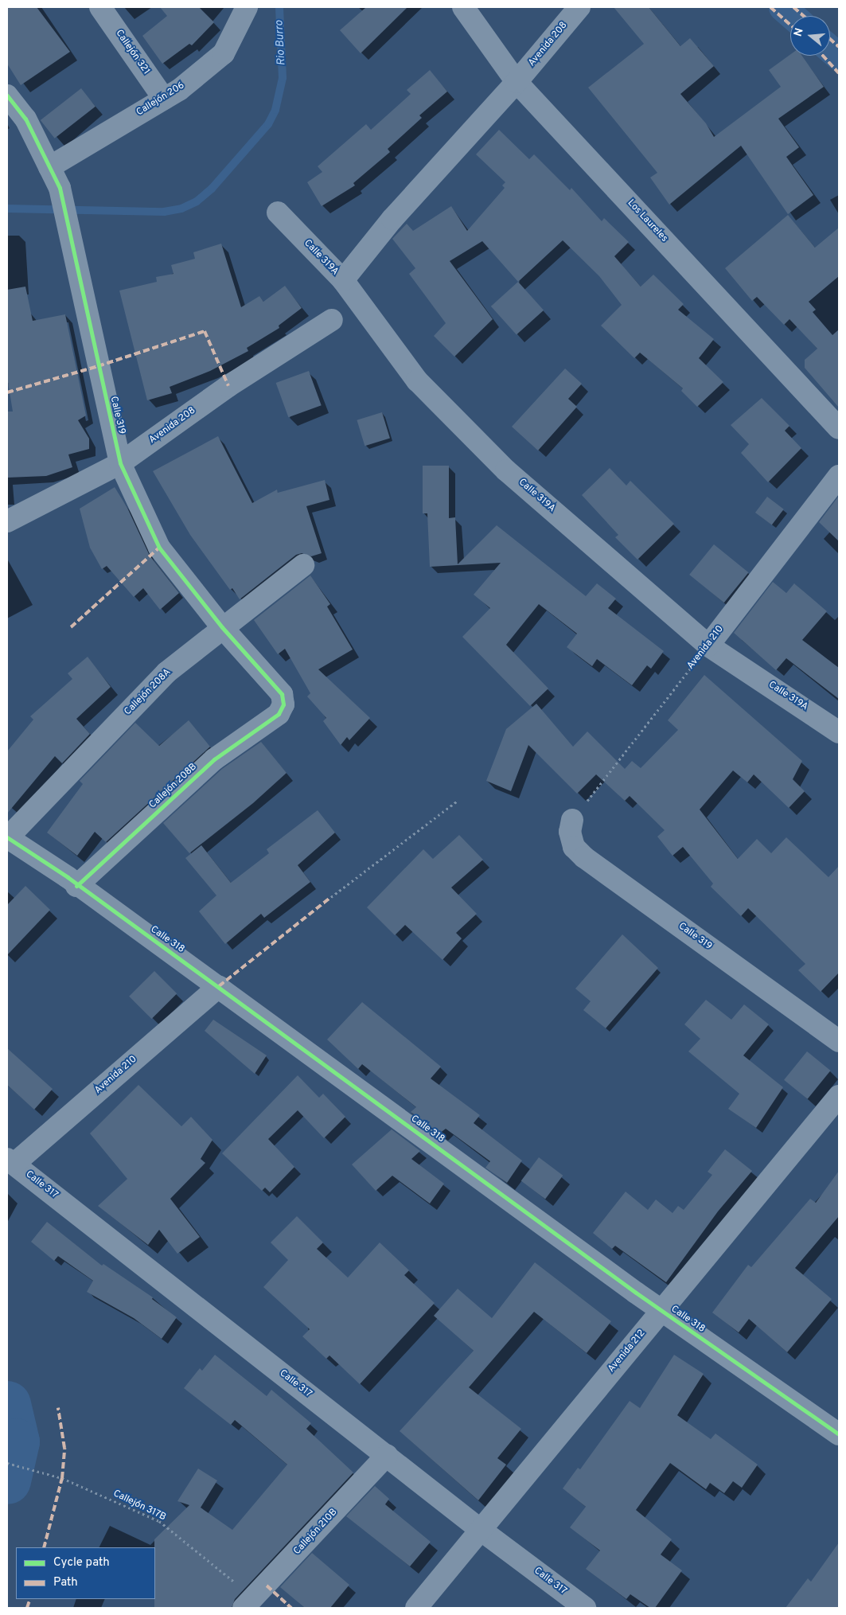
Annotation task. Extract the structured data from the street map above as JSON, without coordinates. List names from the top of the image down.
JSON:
{
  "streets": {
    "street": [
      "Avenida 208",
      "Callejón 321",
      "Callejón 206",
      "Los Laureles",
      "Calle 319A",
      "Calle 319",
      "Avenida 210",
      "Callejón 208A",
      "Callejón 208B",
      "Calle 318",
      "Calle 317",
      "Avenida 212",
      "Callejón 210B"
    ],
    "path": ["Callejón 317B"]
  },
  "crossings": [
    ["Avenida 208", "Los Laureles"],
    ["Avenida 208", "Calle 319A"],
    ["Avenida 208", "Calle 319"],
    ["Callejón 321", "Callejón 206"],
    ["Callejón 206", "Calle 319"],
    ["Calle 319A", "Avenida 210"],
    ["Calle 319", "Avenida 210"],
    ["Calle 319", "Callejón 208A"],
    ["Calle 319", "Callejón 208B"],
    ["Avenida 210", "Calle 318"],
    ["Avenida 210", "Calle 317"],
    ["Callejón 208A", "Calle 318"],
    ["Callejón 208B", "Calle 318"],
    ["Calle 318", "Avenida 212"],
    ["Calle 317", "Avenida 212"],
    ["Calle 317", "Callejón 210B"],
    ["Callejón 317B", "Callejón 210B"]
  ],
  "water": ["Rio Burro"],
  "legend": ["Cycle path", "Path"],
  "north": "left"
}
